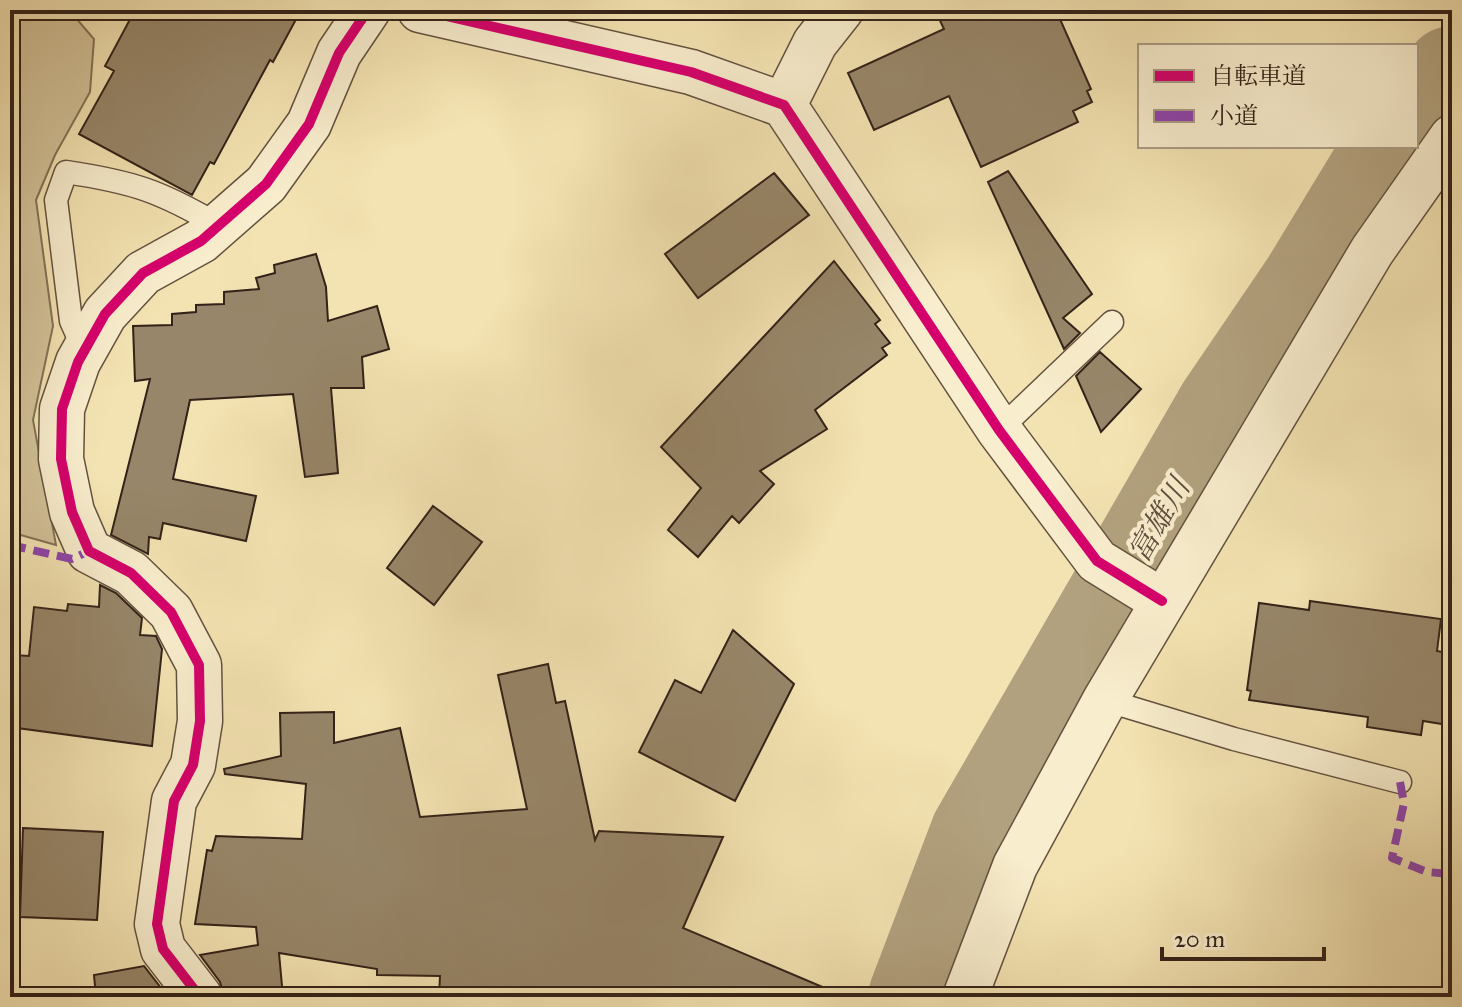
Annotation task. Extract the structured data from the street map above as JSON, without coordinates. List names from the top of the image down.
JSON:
{
  "water": ["富雄川"],
  "legend": ["自転車道", "小道"],
  "scale_bar": "20 m"
}
